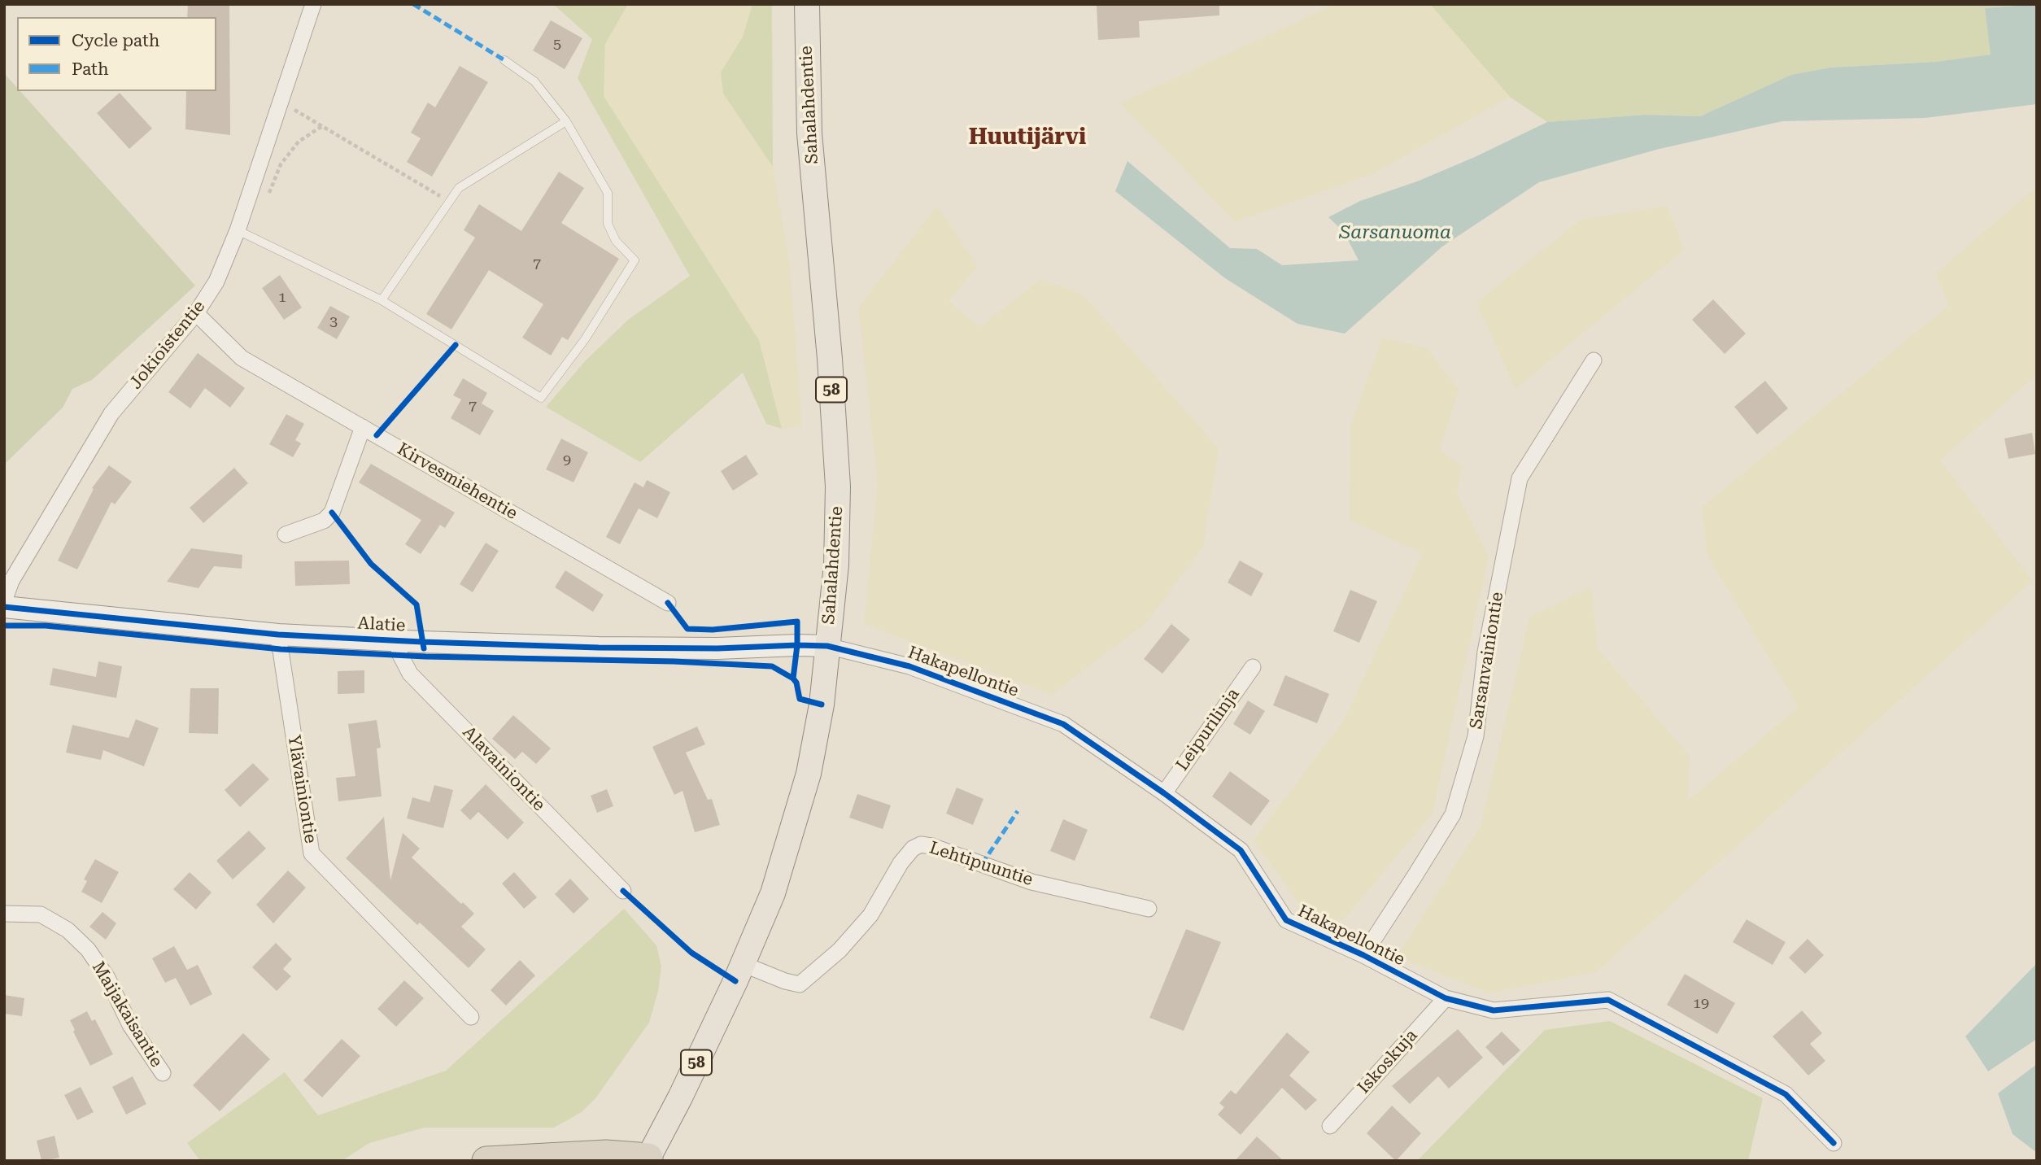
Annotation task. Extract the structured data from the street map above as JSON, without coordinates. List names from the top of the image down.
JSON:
{
  "streets": {
    "main road": ["Sahalahdentie", "58"],
    "street": [
      "Jokioistentie",
      "Kirvesmiehentie",
      "Alatie",
      "Sarsanvainiontie",
      "Hakapellontie",
      "Leipurilinja",
      "Alavainiontie",
      "Ylävainiontie",
      "Lehtipuuntie",
      "Maijakaisantie",
      "Iskoskuja"
    ]
  },
  "crossings": [
    ["Sahalahdentie", "Alatie"],
    ["Sahalahdentie", "Hakapellontie"],
    ["Sahalahdentie", "Lehtipuuntie"],
    ["Jokioistentie", "Kirvesmiehentie"],
    ["Alatie", "Hakapellontie"],
    ["Alatie", "Alavainiontie"],
    ["Alatie", "Ylävainiontie"],
    ["Sarsanvainiontie", "Hakapellontie"],
    ["Hakapellontie", "Leipurilinja"],
    ["Hakapellontie", "Iskoskuja"]
  ],
  "districts": ["Huutijärvi"],
  "water": ["Sarsanuoma"],
  "house_numbers": [
    "5",
    "7",
    "1",
    "3",
    "7",
    "9",
    "19"
  ],
  "legend": ["Cycle path", "Path"]
}
